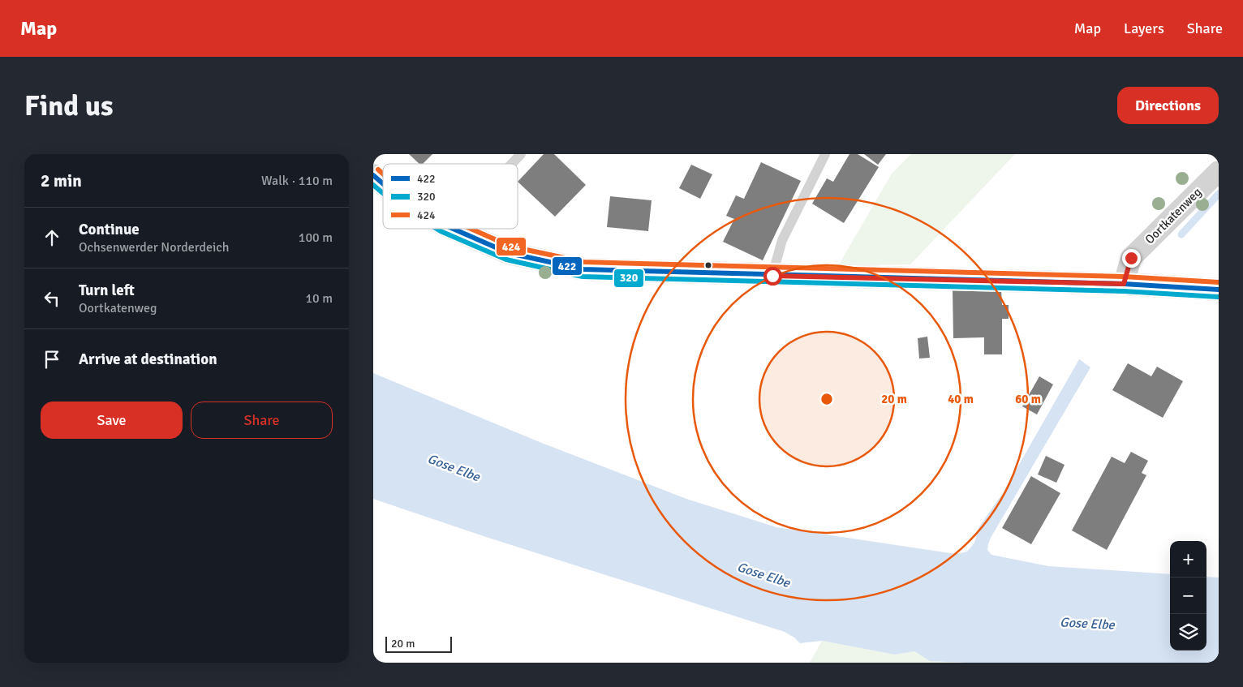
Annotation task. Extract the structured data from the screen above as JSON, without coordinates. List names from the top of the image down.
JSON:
{
  "streets": {
    "street": ["Oortkatenweg"]
  },
  "water": ["Gose Elbe"],
  "lines": ["transit line 424", "transit line 422", "transit line 320"],
  "legend": ["422", "320", "424"],
  "scale_bar": "20 m",
  "page": {
    "header": "Map",
    "nav": ["Map", "Layers", "Share"],
    "buttons": [
      "Directions",
      ["Save", "Share"]
    ],
    "title": "Find us",
    "heading": ["2 min", "Walk · 110 m"],
    "list": [
      ["Continue", "Ochsenwerder Norderdeich", "100 m"],
      ["Turn left", "Oortkatenweg", "10 m"],
      "Arrive at destination"
    ],
    "map_buttons": ["+", "−"],
    "scale": "20 m"
  },
  "rings": ["20 m", "40 m", "60 m"]
}
